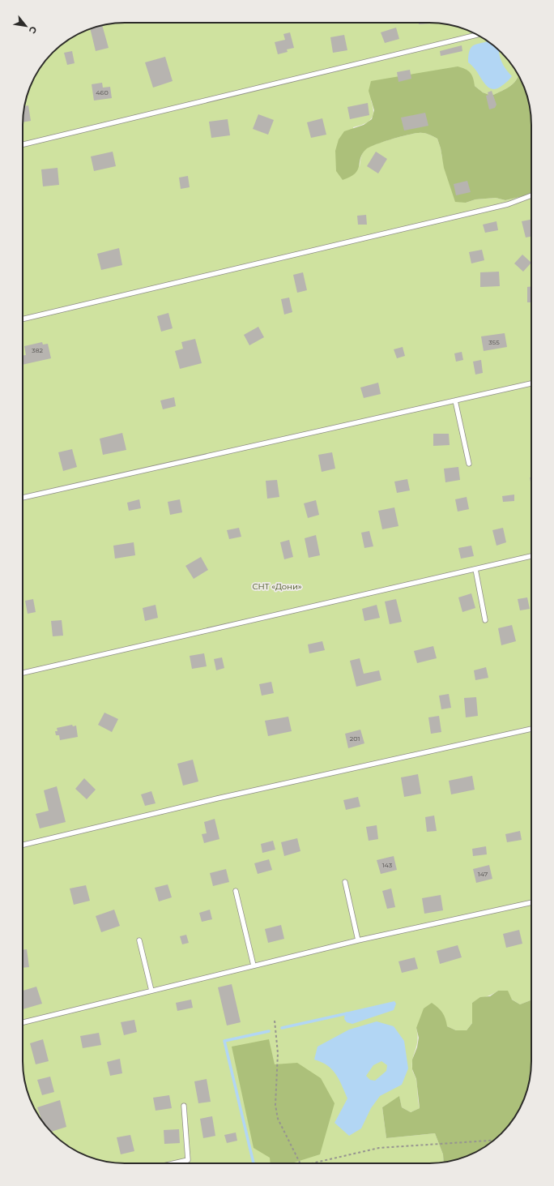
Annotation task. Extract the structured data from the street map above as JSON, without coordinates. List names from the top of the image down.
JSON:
{
  "parks": ["СНТ «Дони»"],
  "house_numbers": [
    "460",
    "355",
    "382",
    "201",
    "143",
    "147"
  ],
  "north": "bottom right"
}
